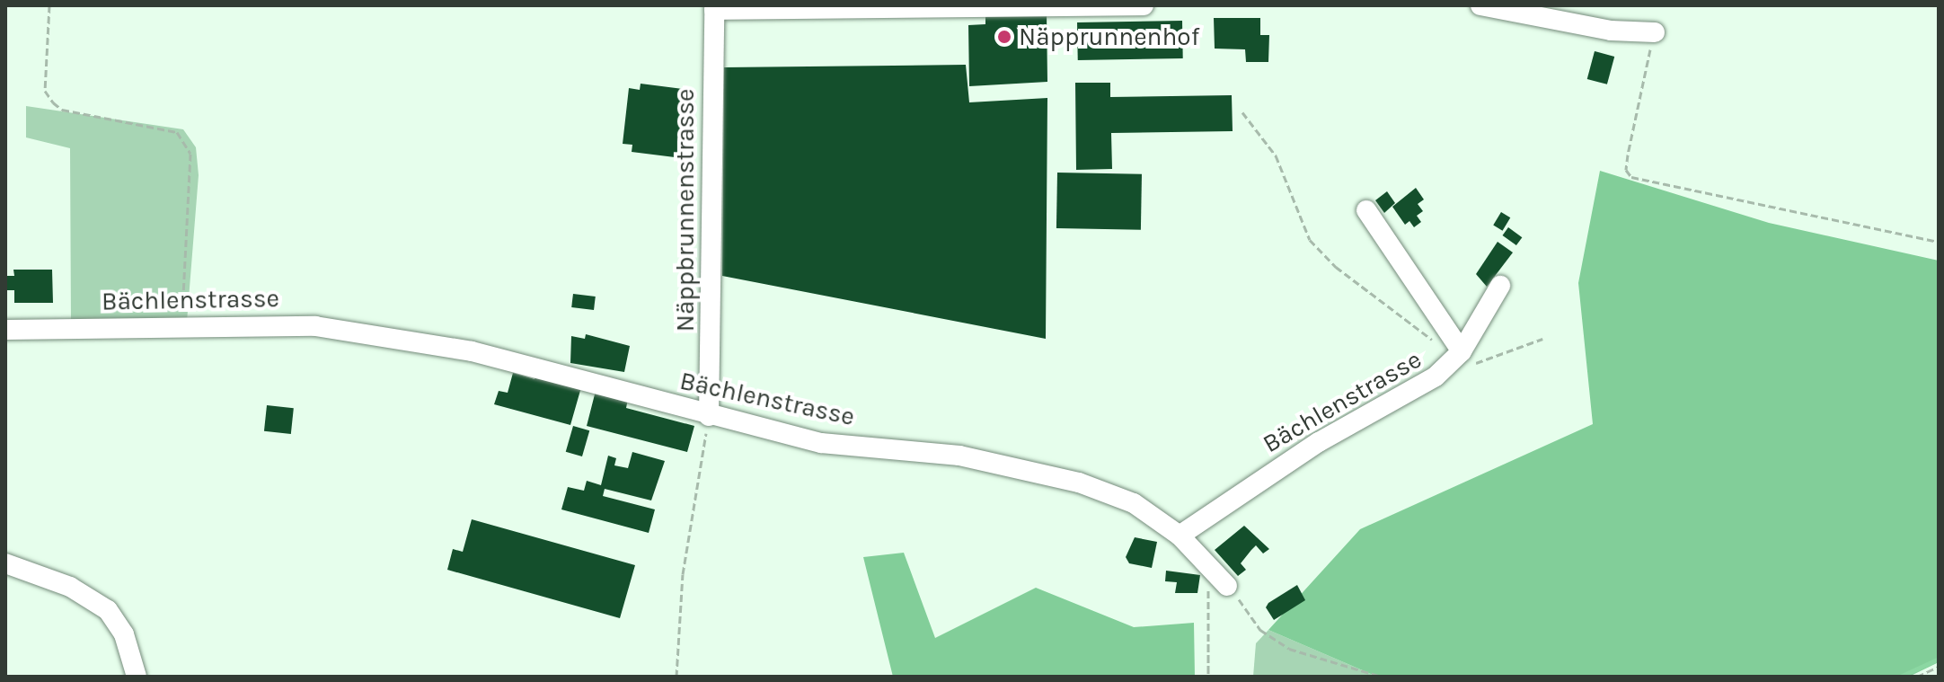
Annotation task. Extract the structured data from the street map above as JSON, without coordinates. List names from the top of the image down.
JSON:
{
  "streets": {
    "street": ["Näppbrunnenstrasse", "Bächlenstrasse"]
  },
  "crossings": [
    ["Näppbrunnenstrasse", "Bächlenstrasse"]
  ],
  "places": ["Näpprunnenhof"]
}
